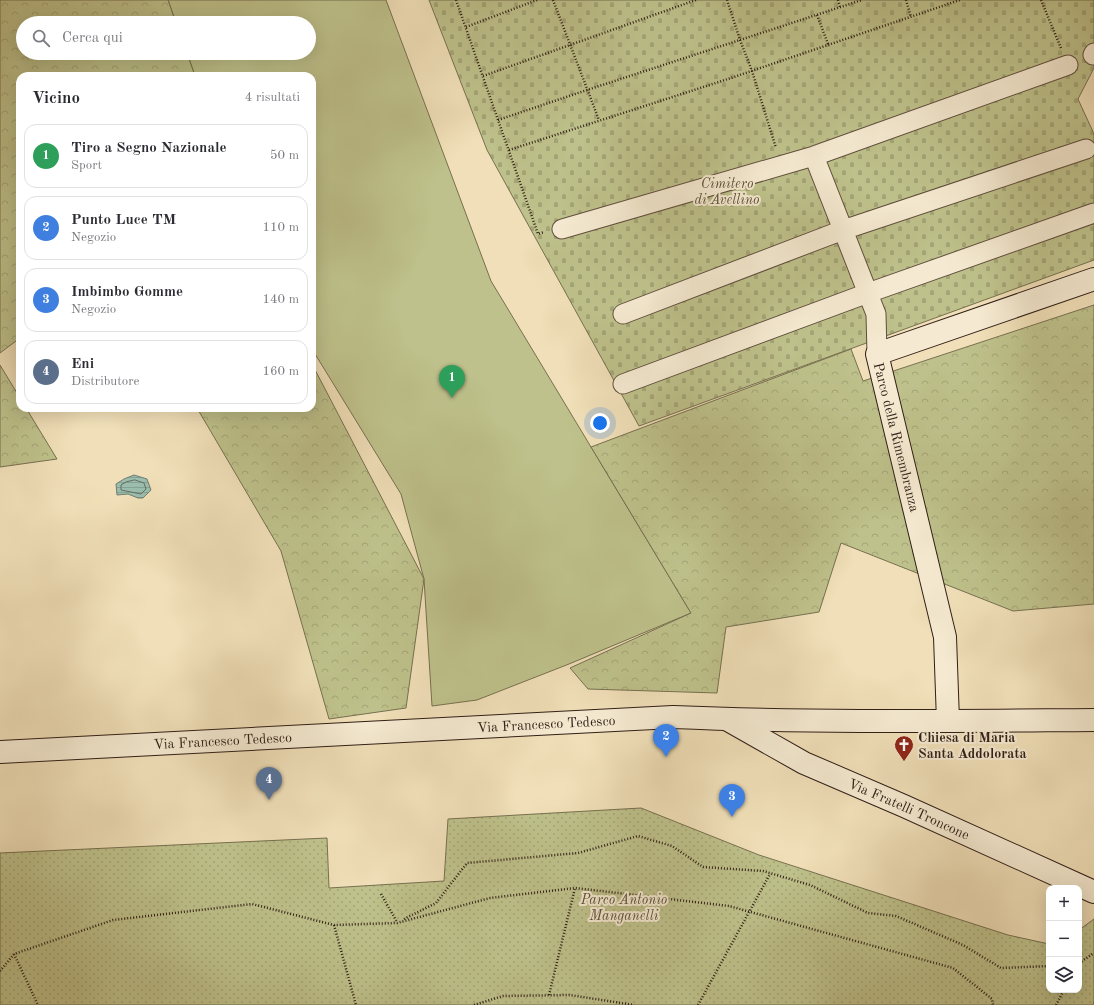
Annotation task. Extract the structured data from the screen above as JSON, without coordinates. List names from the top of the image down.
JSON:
{
  "streets": {
    "street": ["Parco della Rimembranza", "Via Francesco Tedesco", "Via Fratelli Troncone"]
  },
  "crossings": [
    ["Parco della Rimembranza", "Via Francesco Tedesco"],
    ["Via Francesco Tedesco", "Via Fratelli Troncone"]
  ],
  "parks": ["Cimitero di Avellino", "Parco Antonio Manganelli"],
  "places": {
    "church": ["Chiesa di Maria Santa Addolorata"]
  },
  "page": {
    "search": "Cerca qui",
    "heading": ["Vicino", "4 risultati"],
    "list": [
      {
        "mark": "1",
        "name": "Tiro a Segno Nazionale",
        "note": "Sport",
        "value": "50 m"
      },
      {
        "mark": "2",
        "name": "Punto Luce TM",
        "note": "Negozio",
        "value": "110 m"
      },
      {
        "mark": "3",
        "name": "Imbimbo Gomme",
        "note": "Negozio",
        "value": "140 m"
      },
      {
        "mark": "4",
        "name": "Eni",
        "note": "Distributore",
        "value": "160 m"
      }
    ],
    "pins": [
      "1",
      "2",
      "4",
      "3"
    ],
    "map_buttons": ["+", "−"]
  }
}
